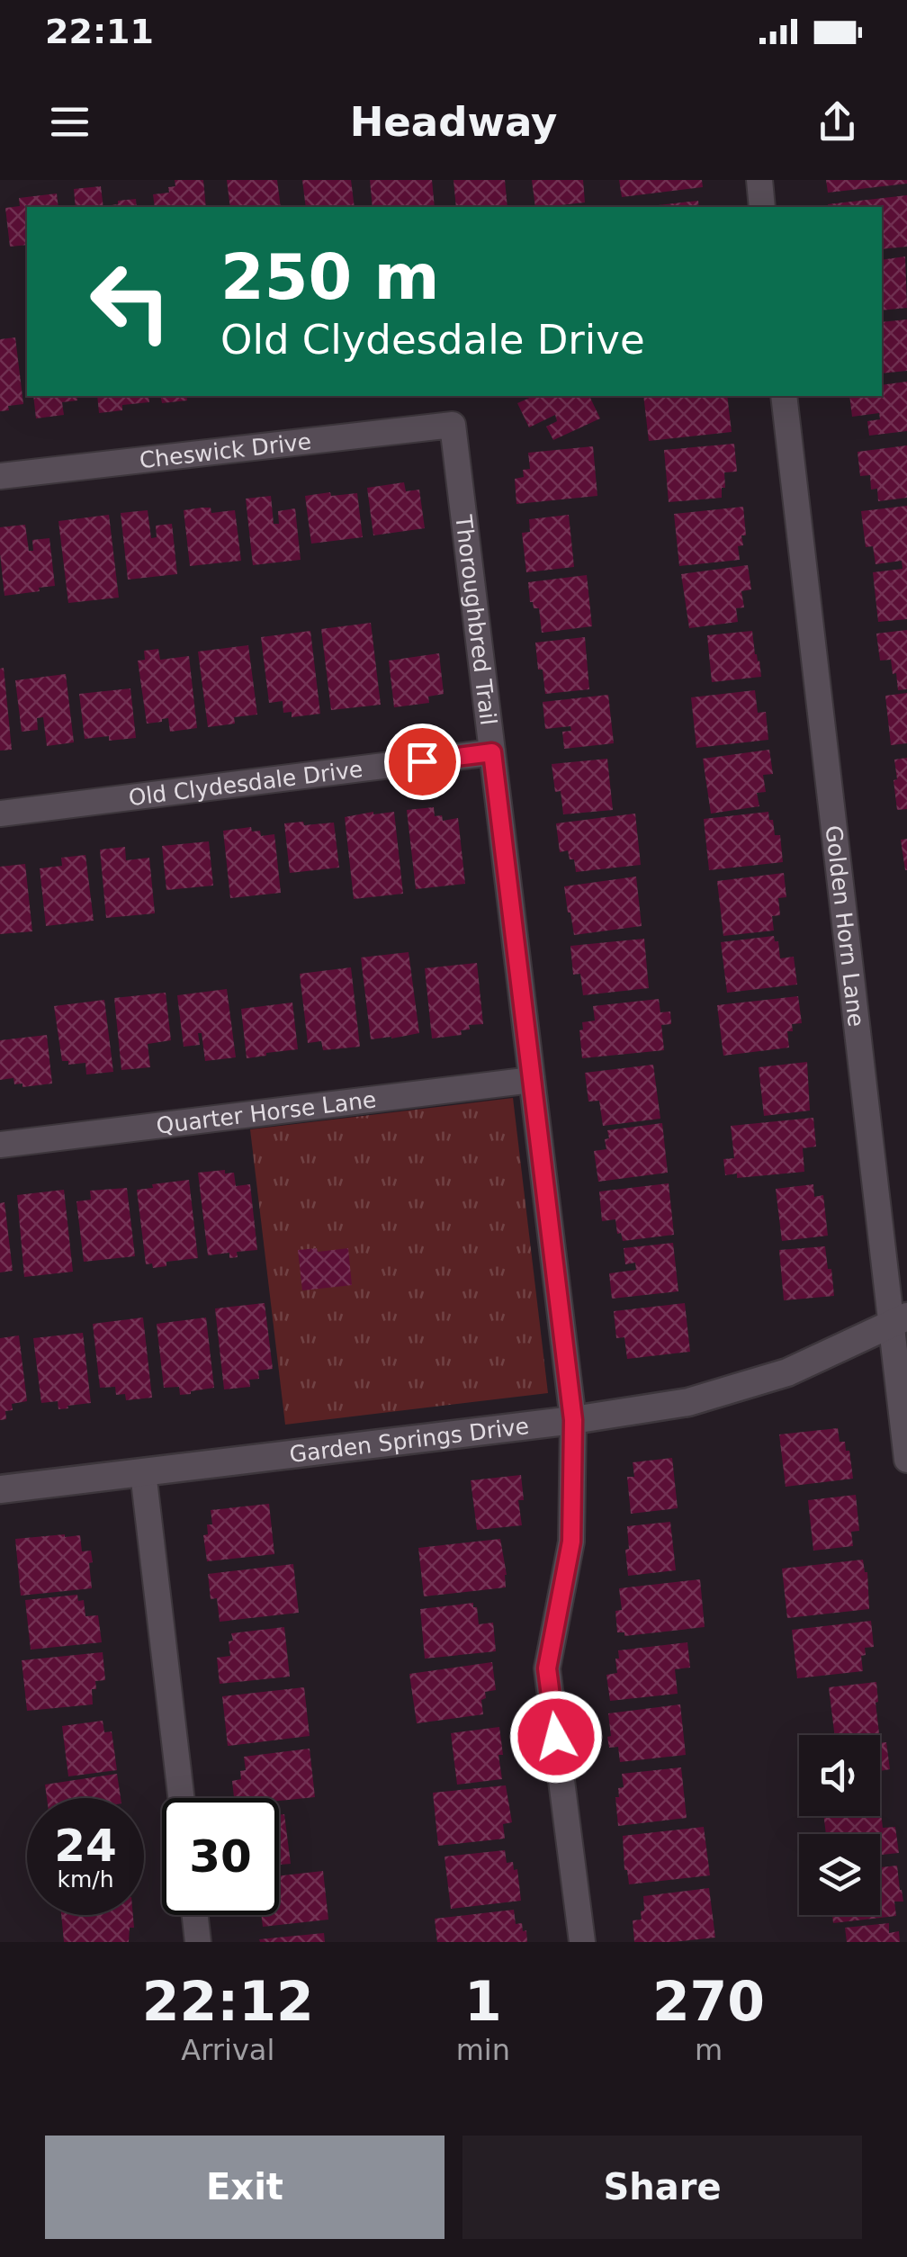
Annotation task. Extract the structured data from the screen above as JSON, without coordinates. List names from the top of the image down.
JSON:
{
  "streets": {
    "street": [
      "Cheswick Drive",
      "Thoroughbred Trail",
      "Old Clydesdale Drive",
      "Golden Horn Lane",
      "Quarter Horse Lane",
      "Garden Springs Drive"
    ]
  },
  "crossings": [
    ["Cheswick Drive", "Thoroughbred Trail"],
    ["Thoroughbred Trail", "Old Clydesdale Drive"],
    ["Thoroughbred Trail", "Quarter Horse Lane"],
    ["Thoroughbred Trail", "Garden Springs Drive"],
    ["Golden Horn Lane", "Garden Springs Drive"]
  ],
  "page": {
    "status": "22:11",
    "header": "Headway",
    "turn": ["250 m", "Old Clydesdale Drive"],
    "speed": "24 km/h",
    "limit": "30",
    "eta": [
      "22:12",
      "Arrival",
      "1",
      "min",
      "270",
      "m"
    ],
    "buttons": ["Exit", "Share"]
  }
}
